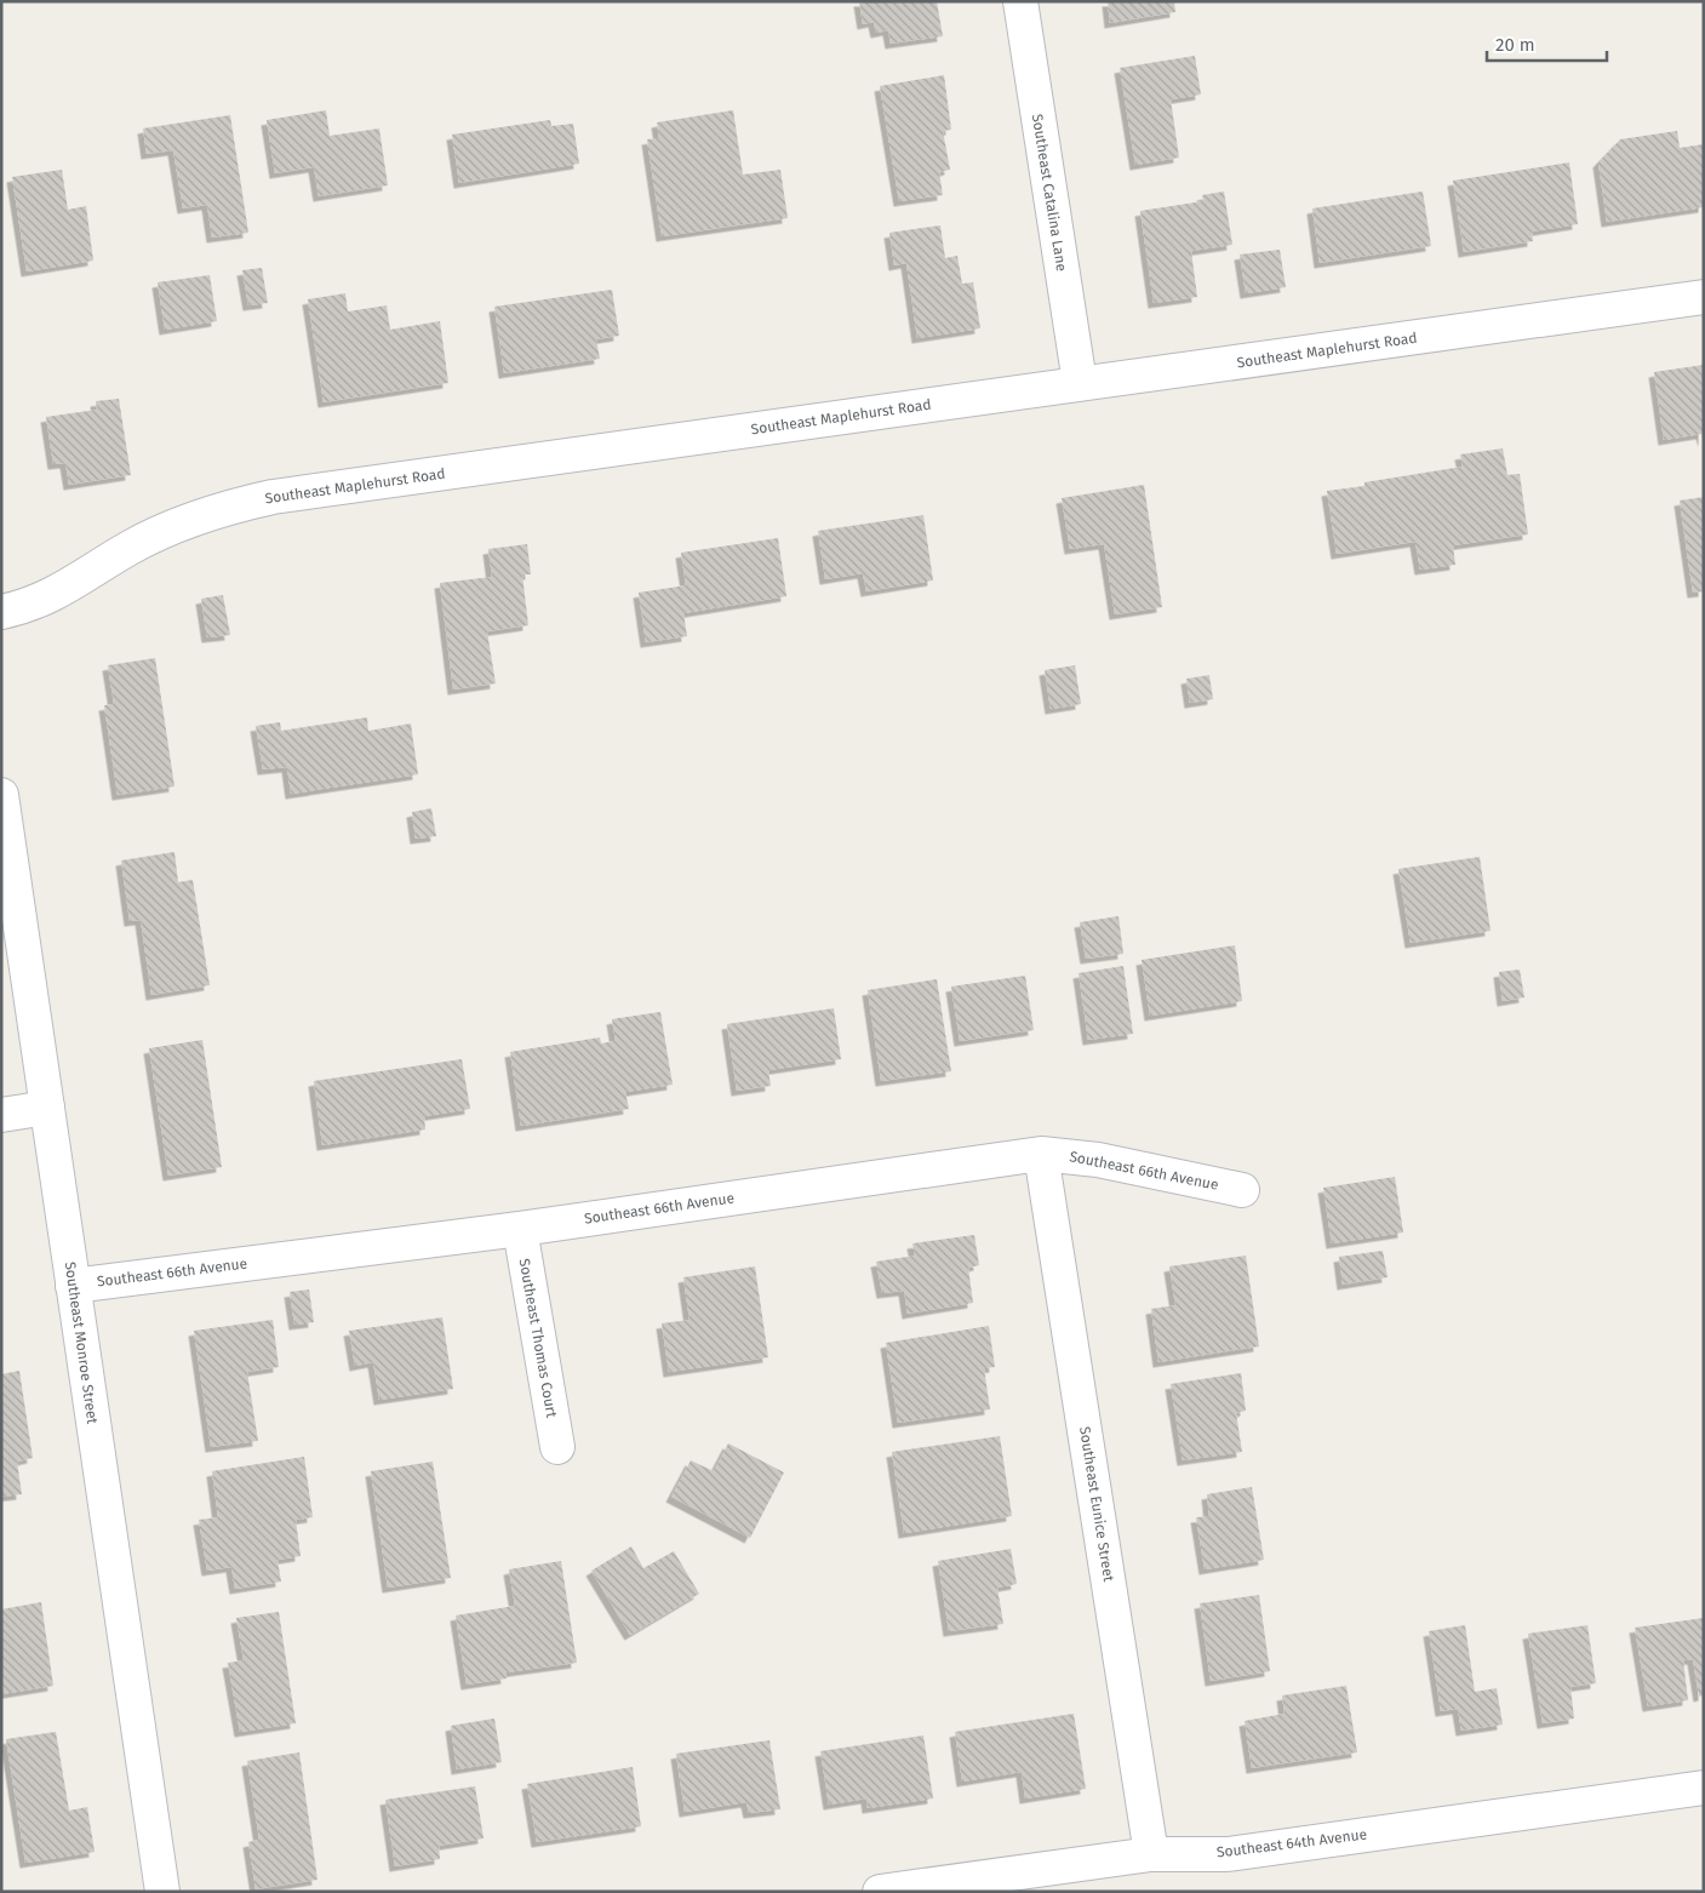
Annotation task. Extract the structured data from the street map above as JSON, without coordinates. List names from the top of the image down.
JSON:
{
  "streets": {
    "street": [
      "Southeast Catalina Lane",
      "Southeast Maplehurst Road",
      "Southeast 66th Avenue",
      "Southeast Thomas Court",
      "Southeast Monroe Street",
      "Southeast Eunice Street",
      "Southeast 64th Avenue"
    ]
  },
  "crossings": [
    ["Southeast Catalina Lane", "Southeast Maplehurst Road"],
    ["Southeast 66th Avenue", "Southeast Thomas Court"],
    ["Southeast 66th Avenue", "Southeast Monroe Street"],
    ["Southeast 66th Avenue", "Southeast Eunice Street"],
    ["Southeast Eunice Street", "Southeast 64th Avenue"]
  ],
  "scale_bar": "20 m"
}
